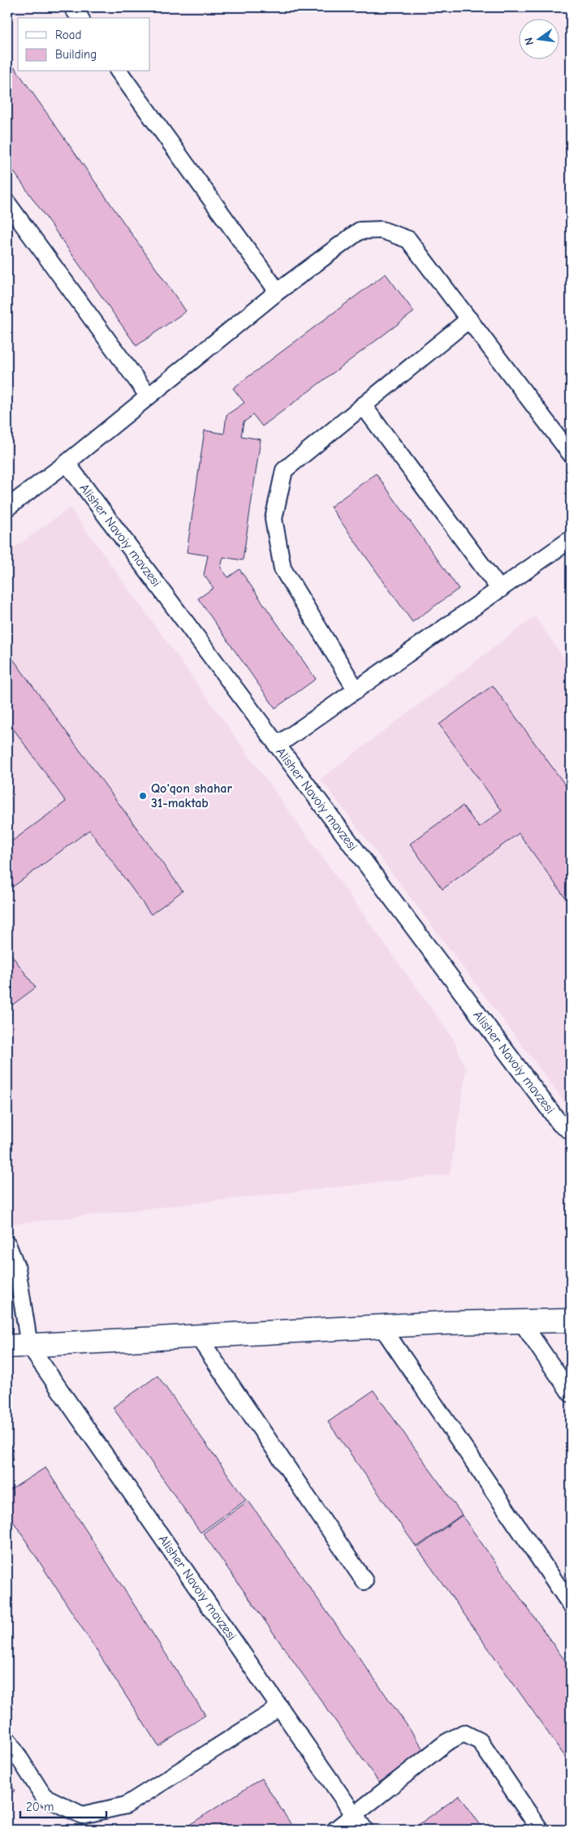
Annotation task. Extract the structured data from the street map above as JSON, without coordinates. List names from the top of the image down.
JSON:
{
  "streets": {
    "lane": ["Alisher Navoiy mavzesi"]
  },
  "places": ["Qo'qon shahar 31-maktab"],
  "legend": ["Road", "Building"],
  "scale_bar": "20 m",
  "north": "left"
}
